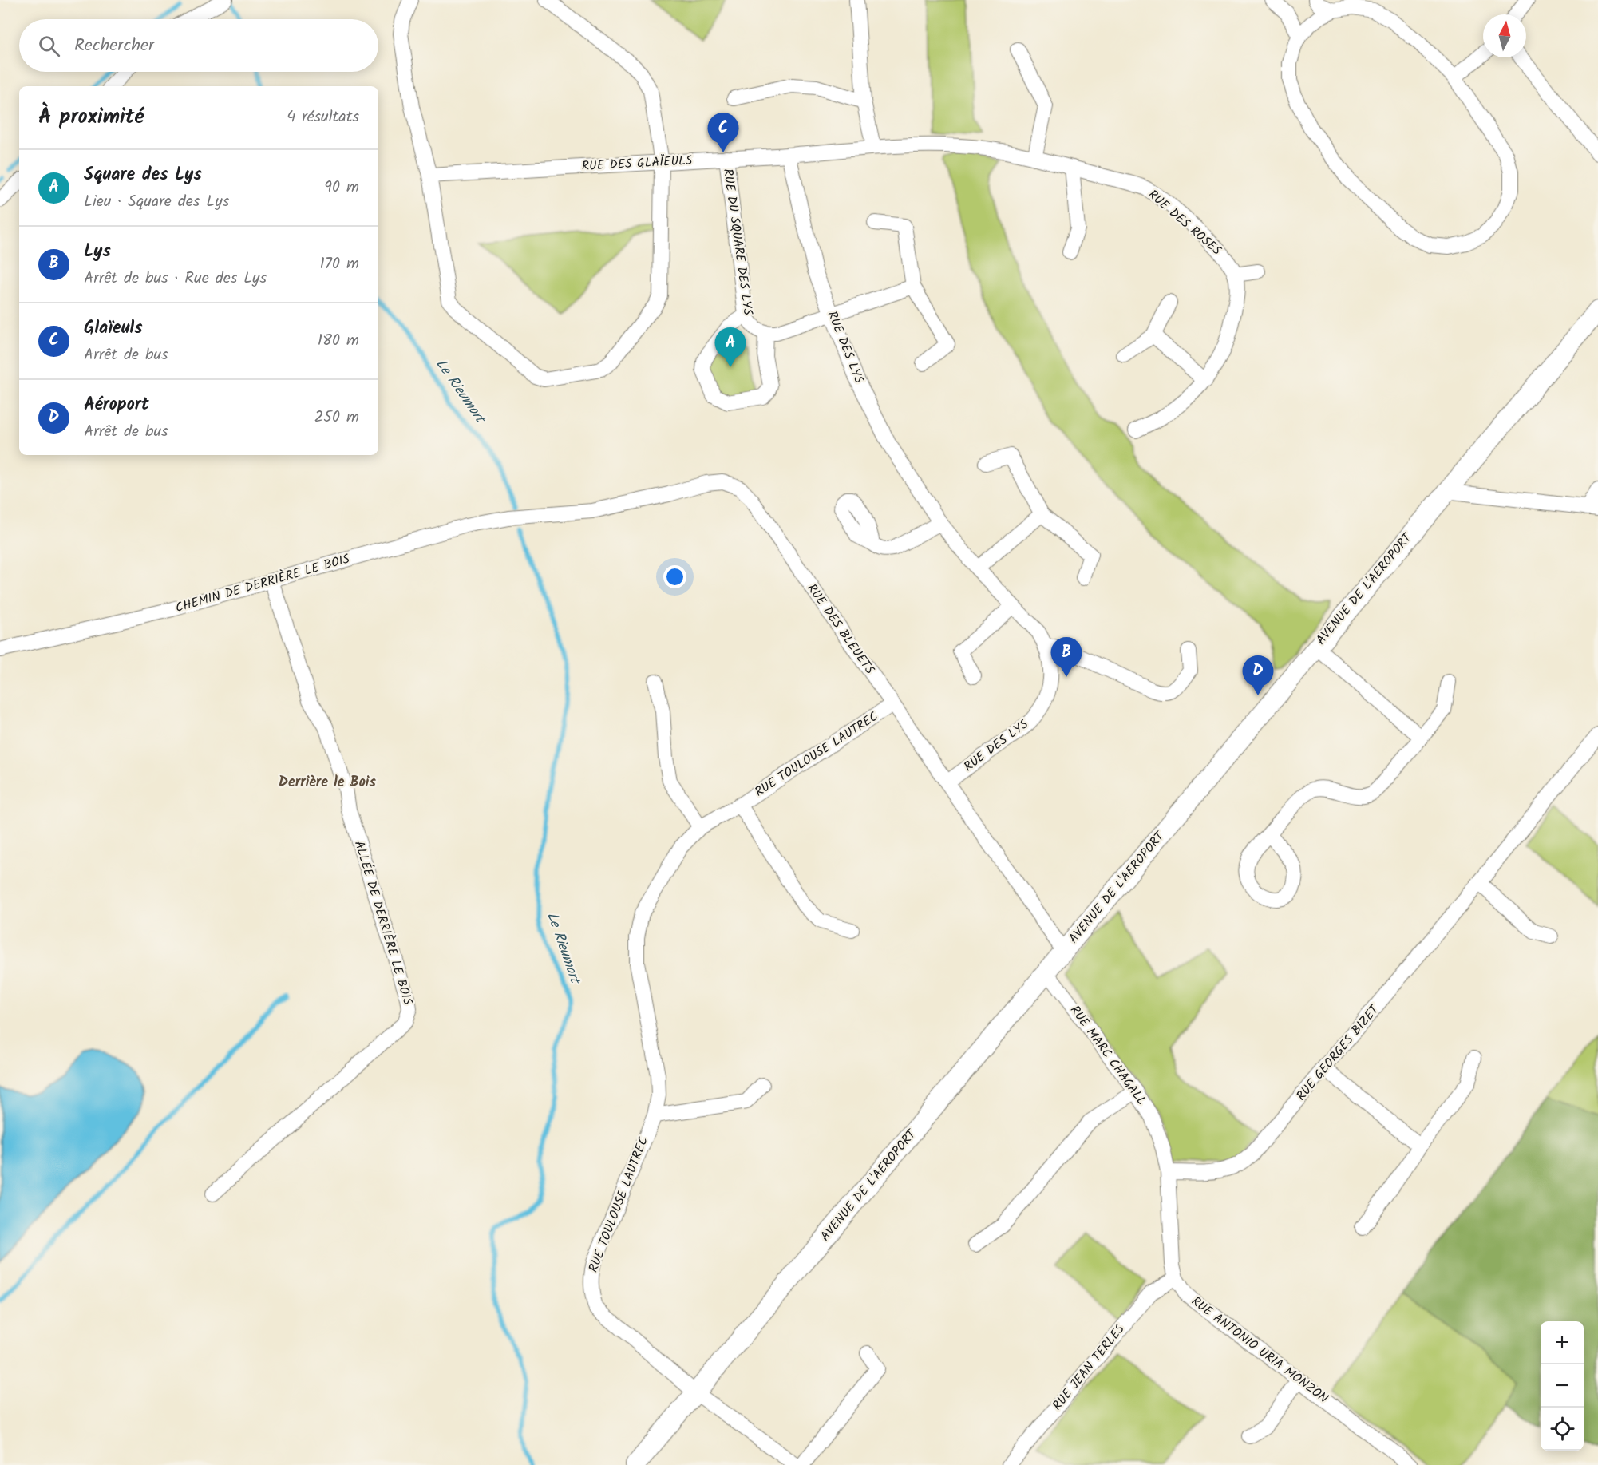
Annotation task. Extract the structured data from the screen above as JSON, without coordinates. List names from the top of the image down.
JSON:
{
  "streets": {
    "street": [
      "RUE DES GLAÏEULS",
      "RUE DES ROSES",
      "RUE DU SQUARE DES LYS",
      "RUE DES LYS",
      "CHEMIN DE DERRIÈRE LE BOIS",
      "AVENUE DE L'AEROPORT",
      "RUE DES BLEUETS",
      "RUE TOULOUSE LAUTREC",
      "ALLÉE DE DERRIÈRE LE BOIS",
      "RUE GEORGES BIZET",
      "RUE MARC CHAGALL",
      "RUE ANTONIO URIA MONZON",
      "RUE JEAN TERLES"
    ]
  },
  "crossings": [
    ["RUE DES GLAÏEULS", "RUE DES ROSES"],
    ["RUE DES GLAÏEULS", "RUE DU SQUARE DES LYS"],
    ["RUE DES GLAÏEULS", "RUE DES LYS"],
    ["RUE DES LYS", "RUE DES BLEUETS"],
    ["CHEMIN DE DERRIÈRE LE BOIS", "RUE DES BLEUETS"],
    ["CHEMIN DE DERRIÈRE LE BOIS", "ALLÉE DE DERRIÈRE LE BOIS"],
    ["AVENUE DE L'AEROPORT", "RUE DES BLEUETS"],
    ["AVENUE DE L'AEROPORT", "RUE TOULOUSE LAUTREC"],
    ["AVENUE DE L'AEROPORT", "RUE MARC CHAGALL"],
    ["RUE DES BLEUETS", "RUE TOULOUSE LAUTREC"],
    ["RUE GEORGES BIZET", "RUE MARC CHAGALL"],
    ["RUE GEORGES BIZET", "RUE ANTONIO URIA MONZON"],
    ["RUE MARC CHAGALL", "RUE ANTONIO URIA MONZON"],
    ["RUE ANTONIO URIA MONZON", "RUE JEAN TERLES"]
  ],
  "districts": ["Derrière le Bois"],
  "water": ["Le Rieumort"],
  "north": "top",
  "page": {
    "search": "Rechercher",
    "heading": ["À proximité", "4 résultats"],
    "pins": [
      "C",
      "A",
      "B",
      "D"
    ],
    "list": [
      {
        "mark": "A",
        "name": "Square des Lys",
        "note": "Lieu · Square des Lys",
        "value": "90 m"
      },
      {
        "mark": "B",
        "name": "Lys",
        "note": "Arrêt de bus · Rue des Lys",
        "value": "170 m"
      },
      {
        "mark": "C",
        "name": "Glaïeuls",
        "note": "Arrêt de bus",
        "value": "180 m"
      },
      {
        "mark": "D",
        "name": "Aéroport",
        "note": "Arrêt de bus",
        "value": "250 m"
      }
    ],
    "map_buttons": ["+", "−"]
  }
}
